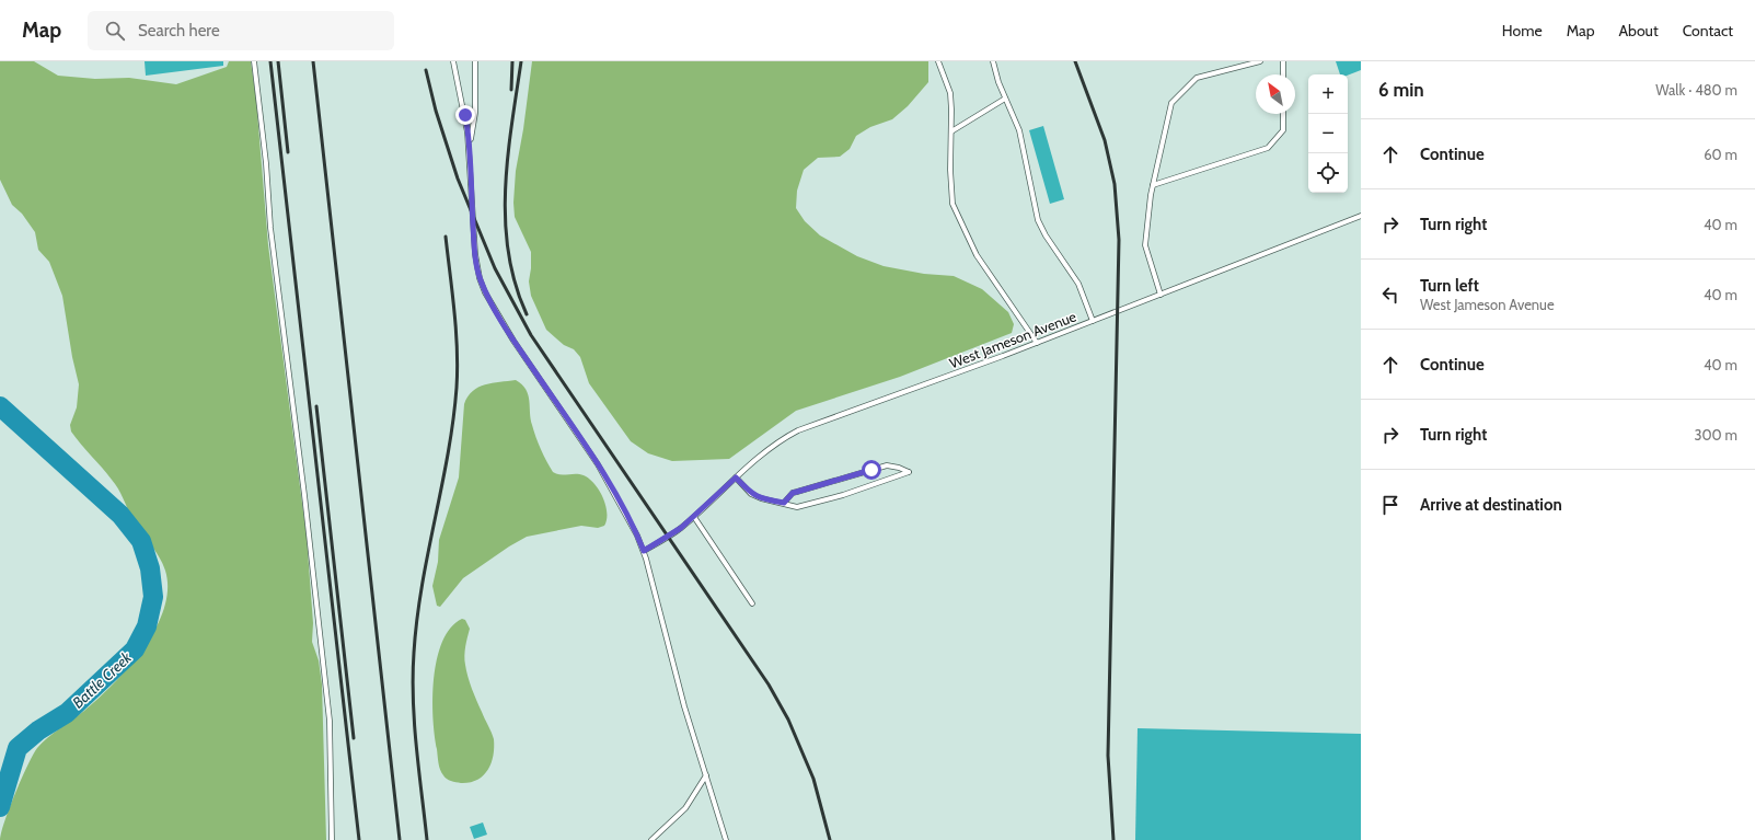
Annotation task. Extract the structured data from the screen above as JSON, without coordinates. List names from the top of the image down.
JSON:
{
  "streets": {
    "lane": ["West Jameson Avenue"]
  },
  "water": ["Battle Creek"],
  "north": "top left",
  "page": {
    "header": "Map",
    "search": "Search here",
    "nav": [
      "Home",
      "Map",
      "About",
      "Contact"
    ],
    "heading": ["6 min", "Walk · 480 m"],
    "map_buttons": ["+", "−"],
    "list": [
      ["Continue", "60 m"],
      ["Turn right", "40 m"],
      ["Turn left", "West Jameson Avenue", "40 m"],
      ["Continue", "40 m"],
      ["Turn right", "300 m"],
      "Arrive at destination"
    ]
  }
}
